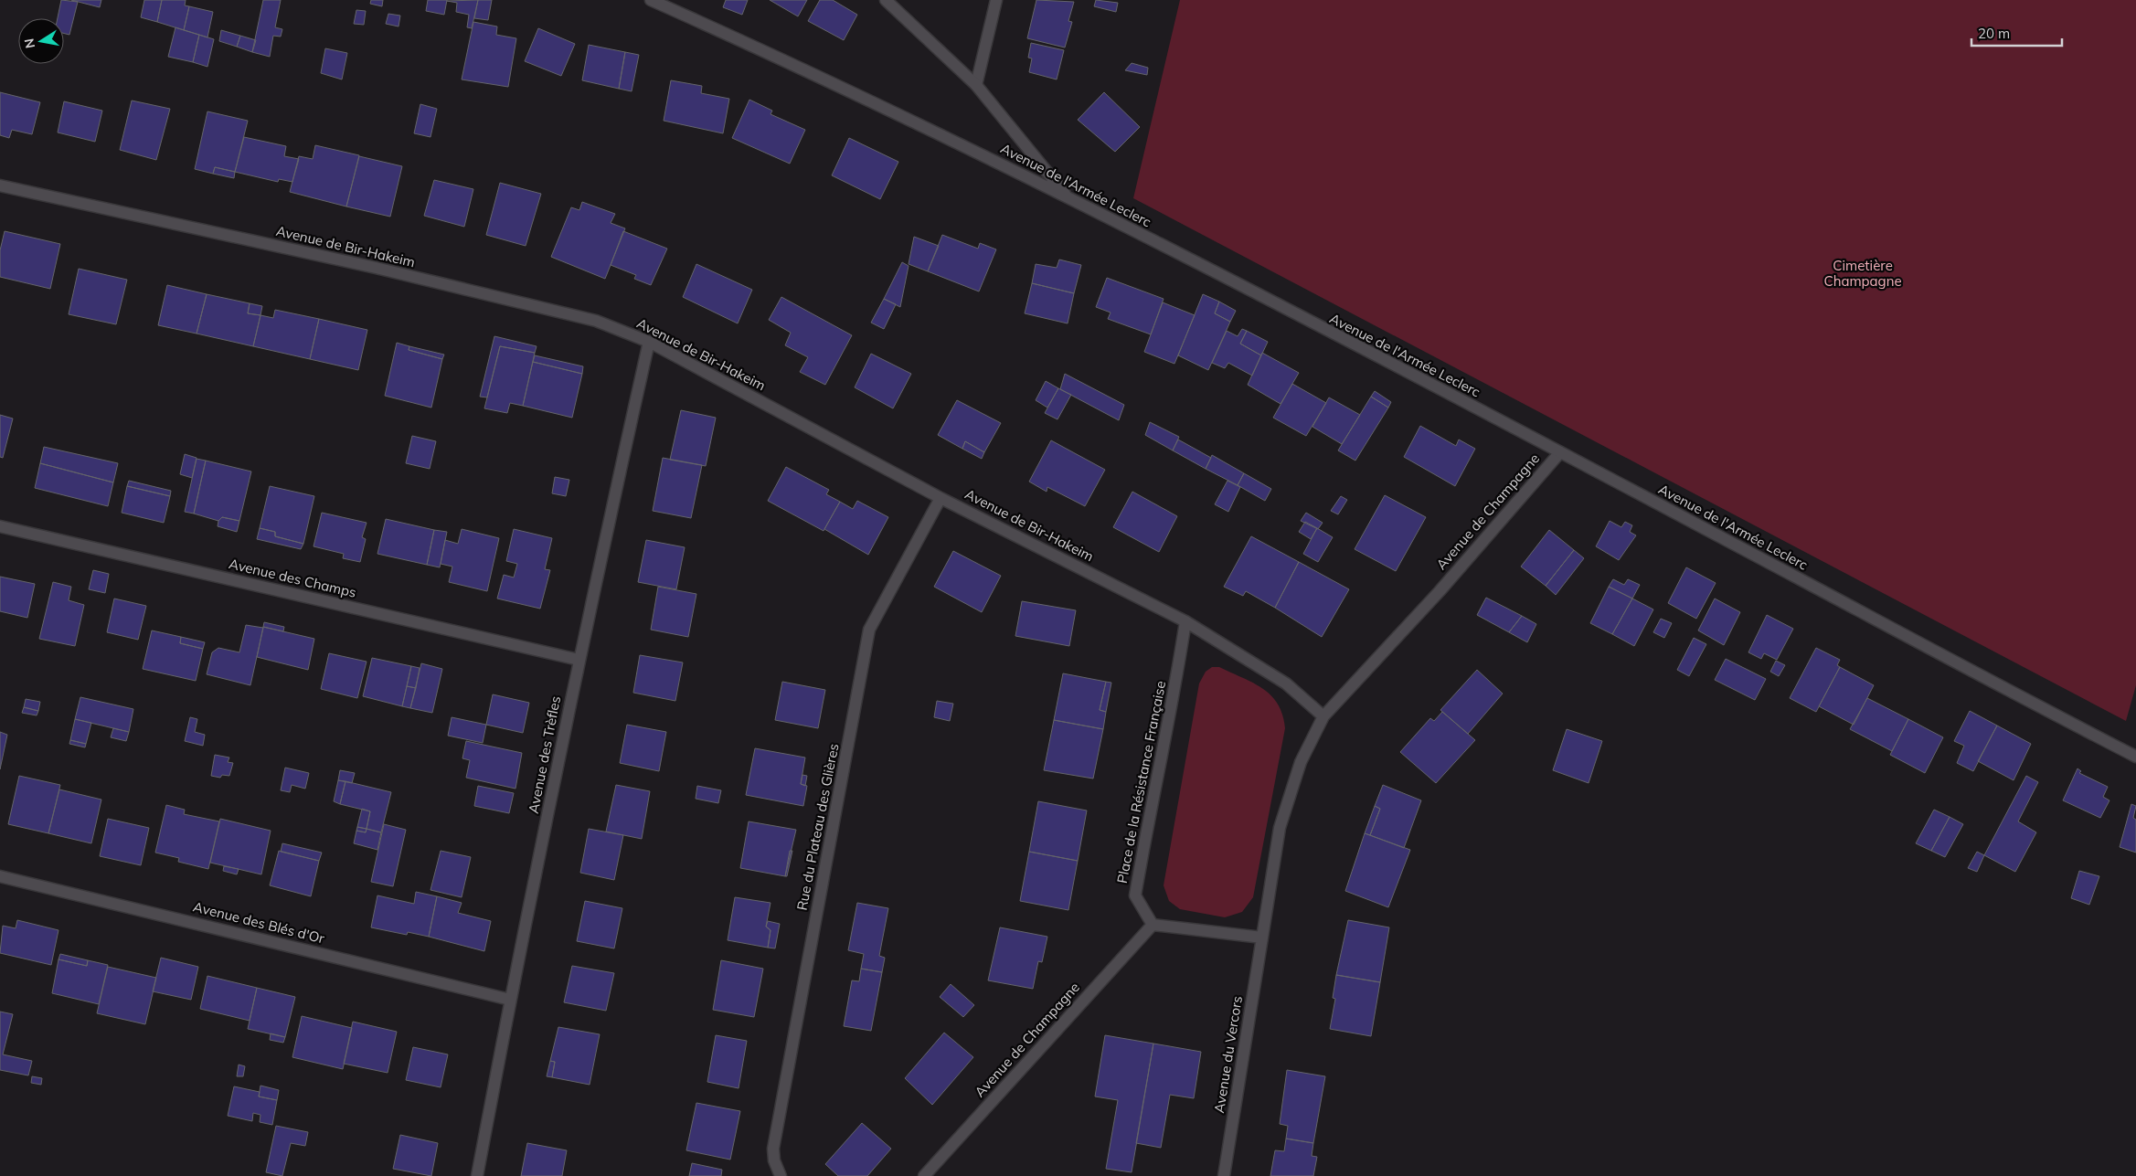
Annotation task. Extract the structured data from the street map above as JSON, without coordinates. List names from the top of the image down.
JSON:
{
  "streets": {
    "street": [
      "Avenue de l'Armée Leclerc",
      "Avenue de Bir-Hakeim",
      "Avenue de Champagne",
      "Avenue des Champs",
      "Avenue des Trèfles",
      "Place de la Résistance Française",
      "Rue du Plateau des Glières",
      "Avenue des Blés d'Or",
      "Avenue du Vercors"
    ]
  },
  "crossings": [
    ["Avenue de l'Armée Leclerc", "Avenue de Champagne"],
    ["Avenue de Bir-Hakeim", "Avenue de Champagne"],
    ["Avenue de Bir-Hakeim", "Avenue des Trèfles"],
    ["Avenue de Bir-Hakeim", "Place de la Résistance Française"],
    ["Avenue de Bir-Hakeim", "Rue du Plateau des Glières"],
    ["Avenue de Champagne", "Place de la Résistance Française"],
    ["Avenue des Champs", "Avenue des Trèfles"],
    ["Avenue des Trèfles", "Avenue des Blés d'Or"]
  ],
  "parks": ["Cimetière Champagne"],
  "scale_bar": "20 m",
  "north": "left"
}
